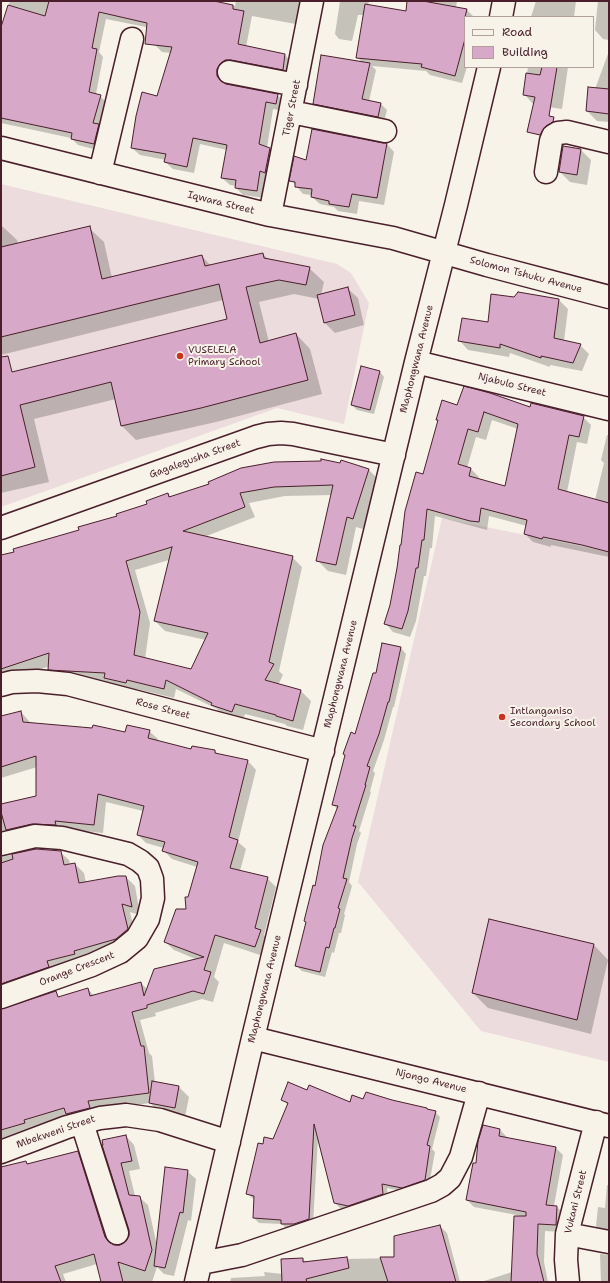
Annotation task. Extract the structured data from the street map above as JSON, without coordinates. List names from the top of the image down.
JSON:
{
  "streets": {
    "street": [
      "Tiger Street",
      "Iqwara Street",
      "Solomon Tshuku Avenue",
      "Maphongwana Avenue",
      "Njabulo Street",
      "Gagalegusha Street",
      "Rose Street",
      "Orange Crescent",
      "Njongo Avenue",
      "Mbekweni Street",
      "Vukani Street"
    ]
  },
  "crossings": [
    ["Tiger Street", "Iqwara Street"],
    ["Iqwara Street", "Solomon Tshuku Avenue"],
    ["Iqwara Street", "Maphongwana Avenue"],
    ["Solomon Tshuku Avenue", "Maphongwana Avenue"],
    ["Maphongwana Avenue", "Njabulo Street"],
    ["Maphongwana Avenue", "Gagalegusha Street"],
    ["Maphongwana Avenue", "Rose Street"],
    ["Maphongwana Avenue", "Njongo Avenue"],
    ["Maphongwana Avenue", "Mbekweni Street"],
    ["Njongo Avenue", "Vukani Street"]
  ],
  "places": ["VUSELELA Primary School", "Intlanganiso Secondary School"],
  "legend": ["Road", "Building"]
}
